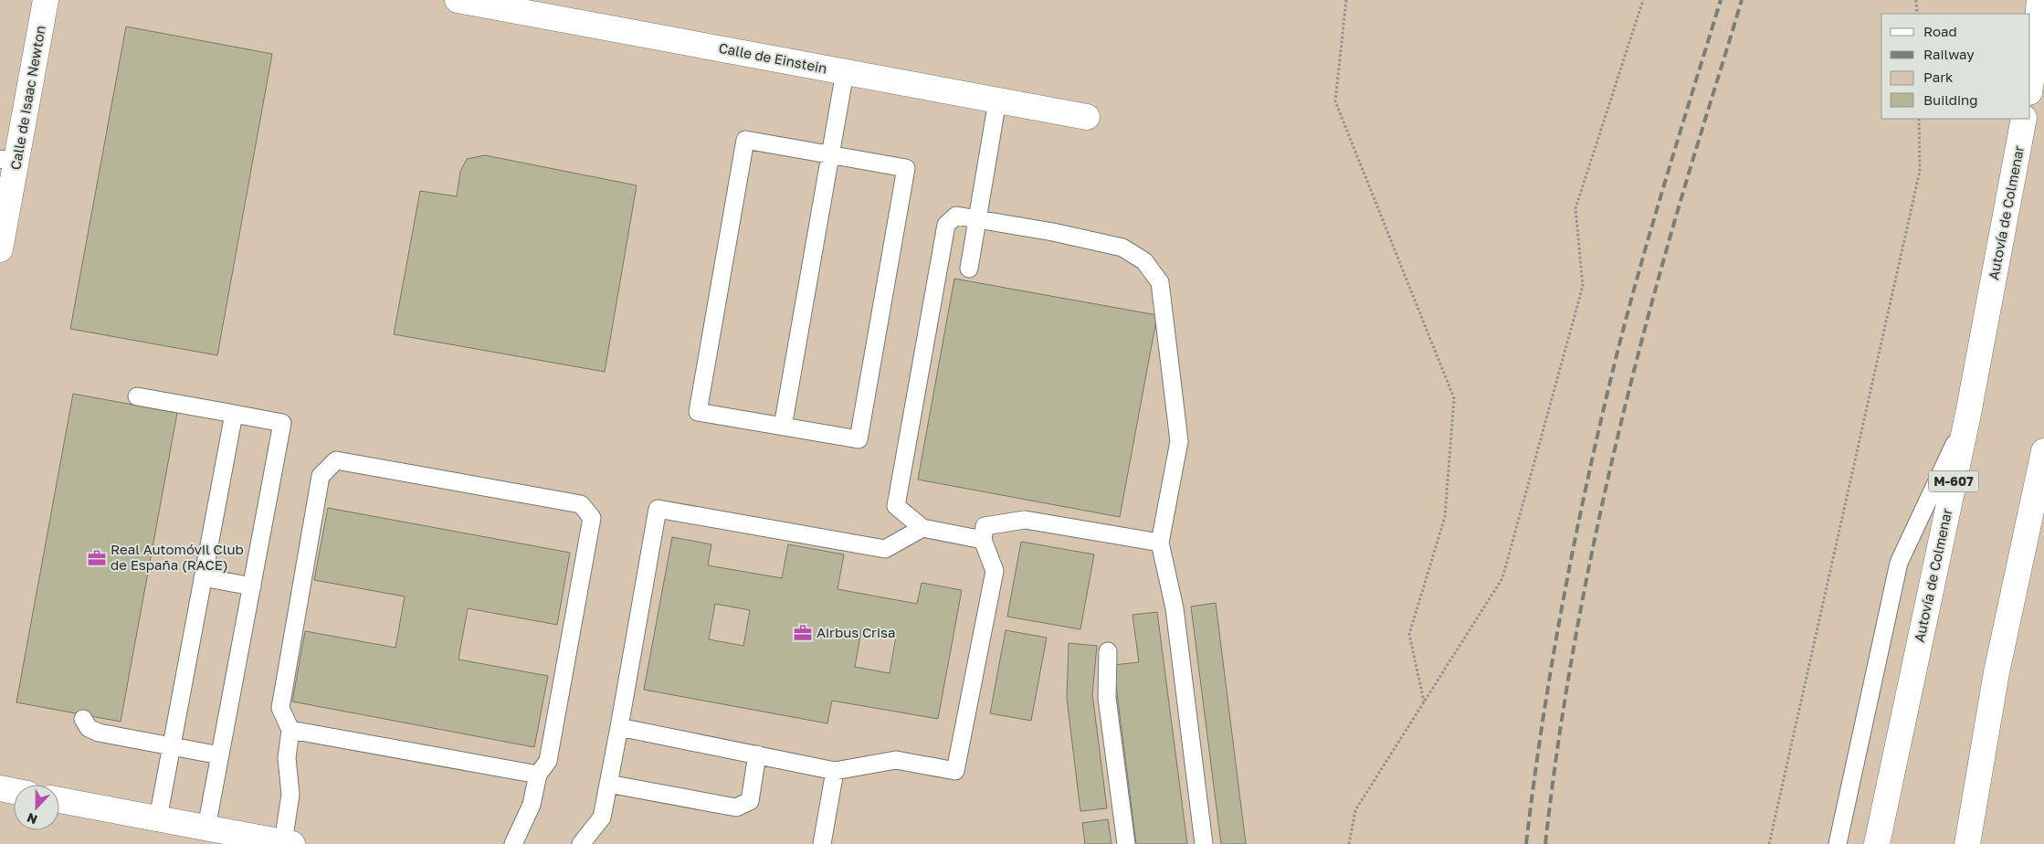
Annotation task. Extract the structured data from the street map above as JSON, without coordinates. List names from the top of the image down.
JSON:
{
  "streets": {
    "main road": [
      "Calle de Einstein",
      "Calle de Isaac Newton",
      "Autovía de Colmenar",
      "M-607"
    ]
  },
  "places": {
    "office": ["Real Automóvil Club de España (RACE)", "Airbus Crisa"]
  },
  "legend": [
    "Road",
    "Railway",
    "Park",
    "Building"
  ],
  "north": "bottom"
}
